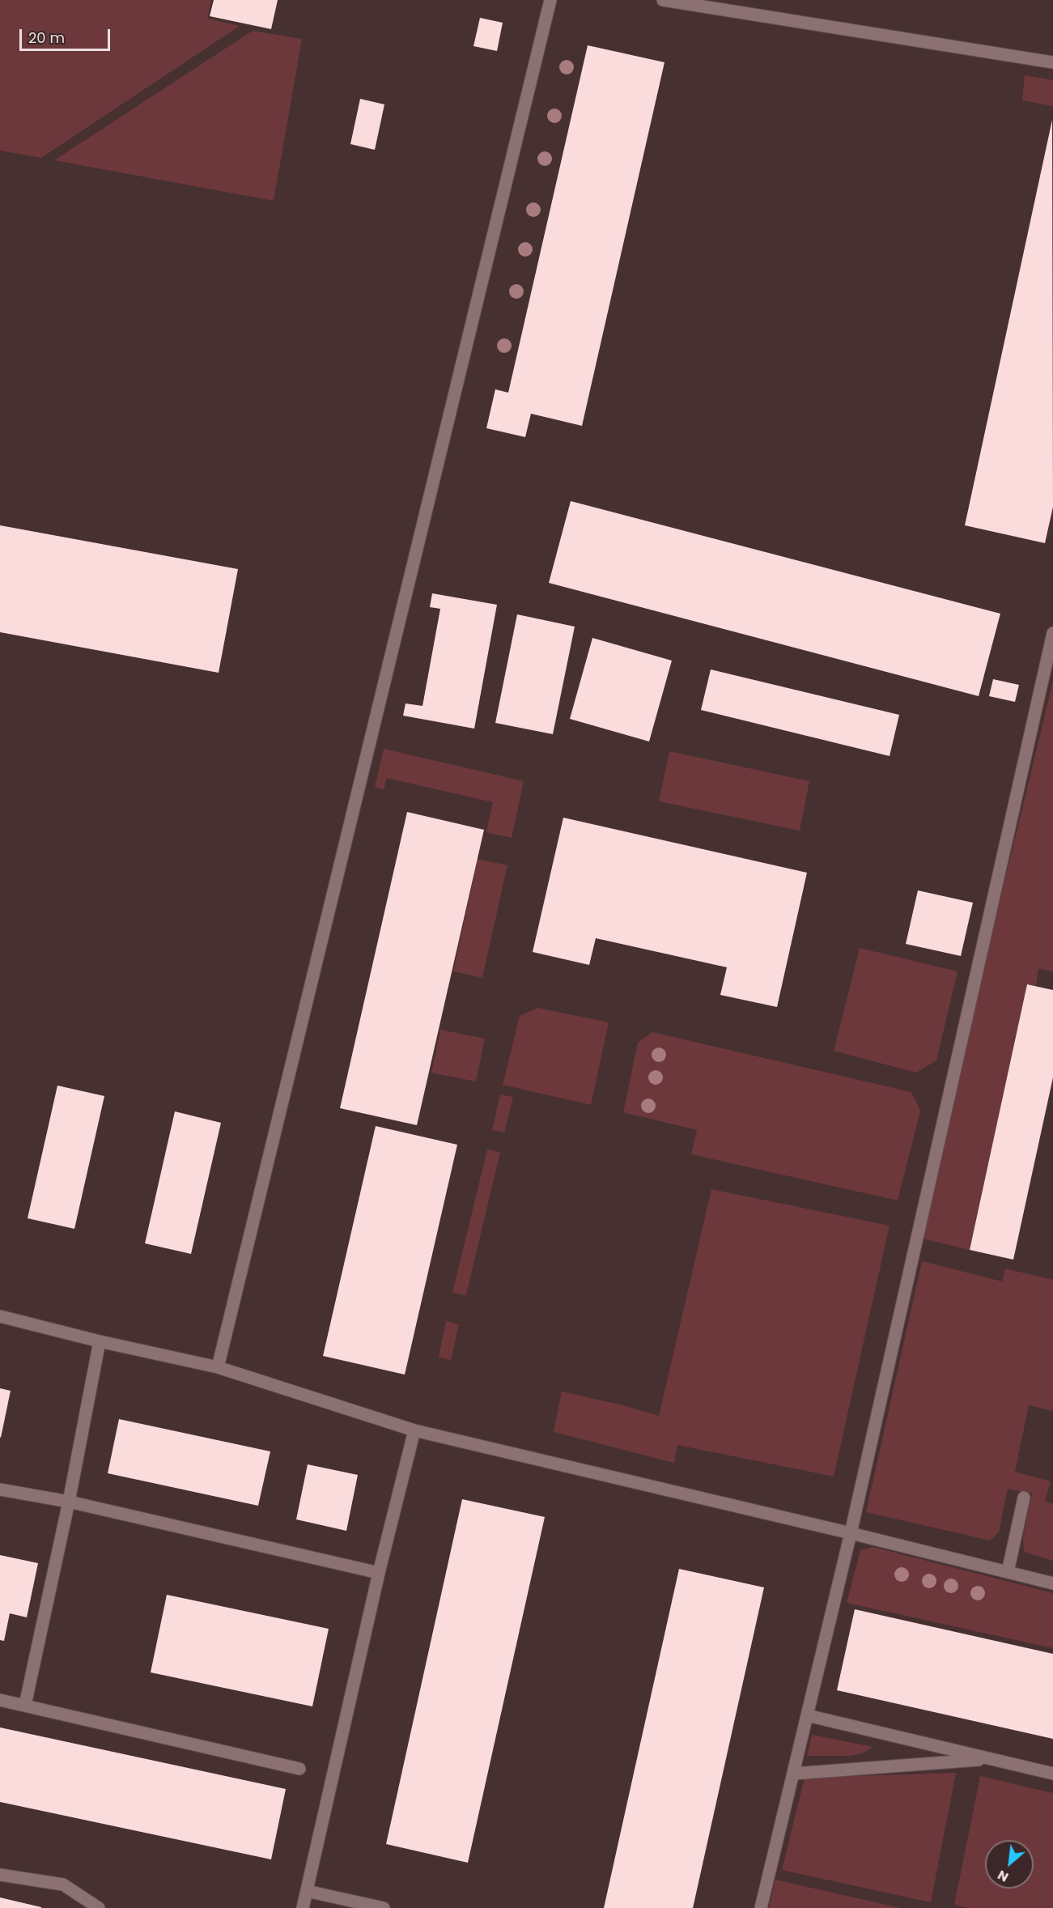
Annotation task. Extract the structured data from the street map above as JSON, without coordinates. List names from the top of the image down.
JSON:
{
  "scale_bar": "20 m",
  "north": "bottom left"
}
